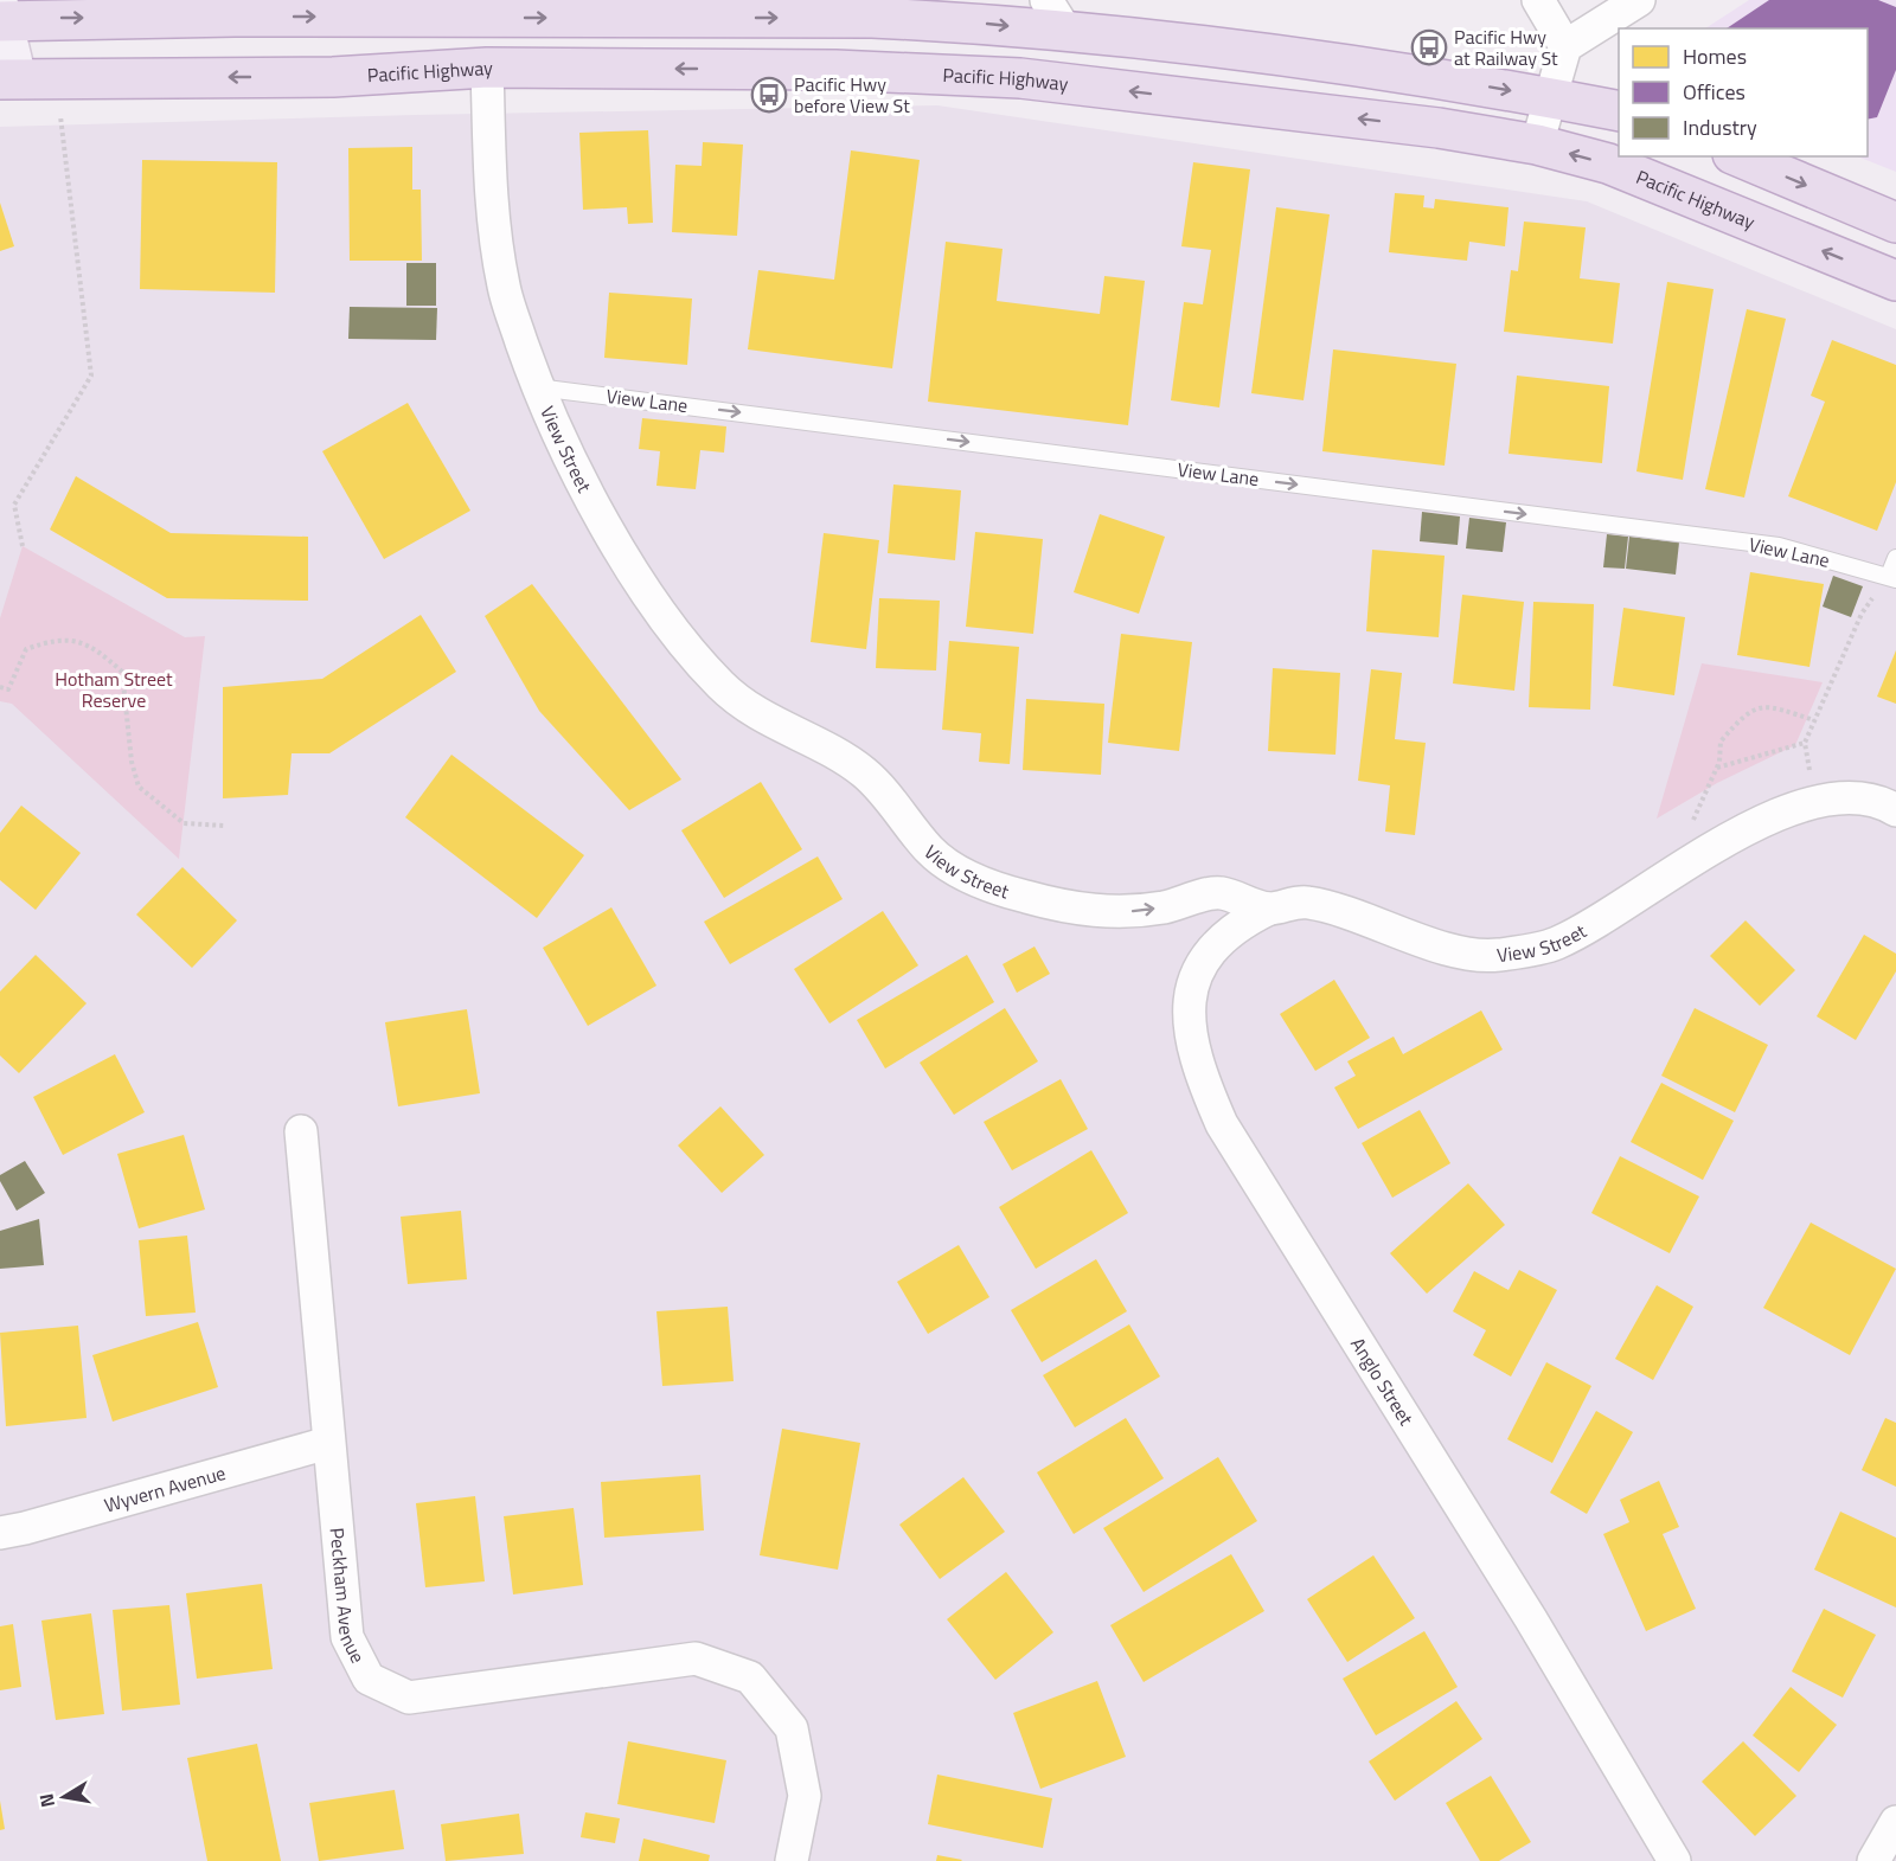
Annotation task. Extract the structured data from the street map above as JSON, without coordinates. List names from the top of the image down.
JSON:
{
  "streets": {
    "highway": ["Pacific Highway"],
    "street": [
      "View Street",
      "Anglo Street",
      "Wyvern Avenue",
      "Peckham Avenue"
    ],
    "lane": ["View Lane"]
  },
  "crossings": [
    ["Pacific Highway", "View Street"],
    ["View Lane", "View Street"],
    ["View Street", "Anglo Street"],
    ["Wyvern Avenue", "Peckham Avenue"]
  ],
  "one_way": ["View Lane", "View Street"],
  "parks": ["Hotham Street Reserve"],
  "places": {
    "bus stop": ["Pacific Hwy at Railway St", "Pacific Hwy before View St"]
  },
  "legend": ["Homes", "Offices", "Industry"],
  "north": "left"
}
